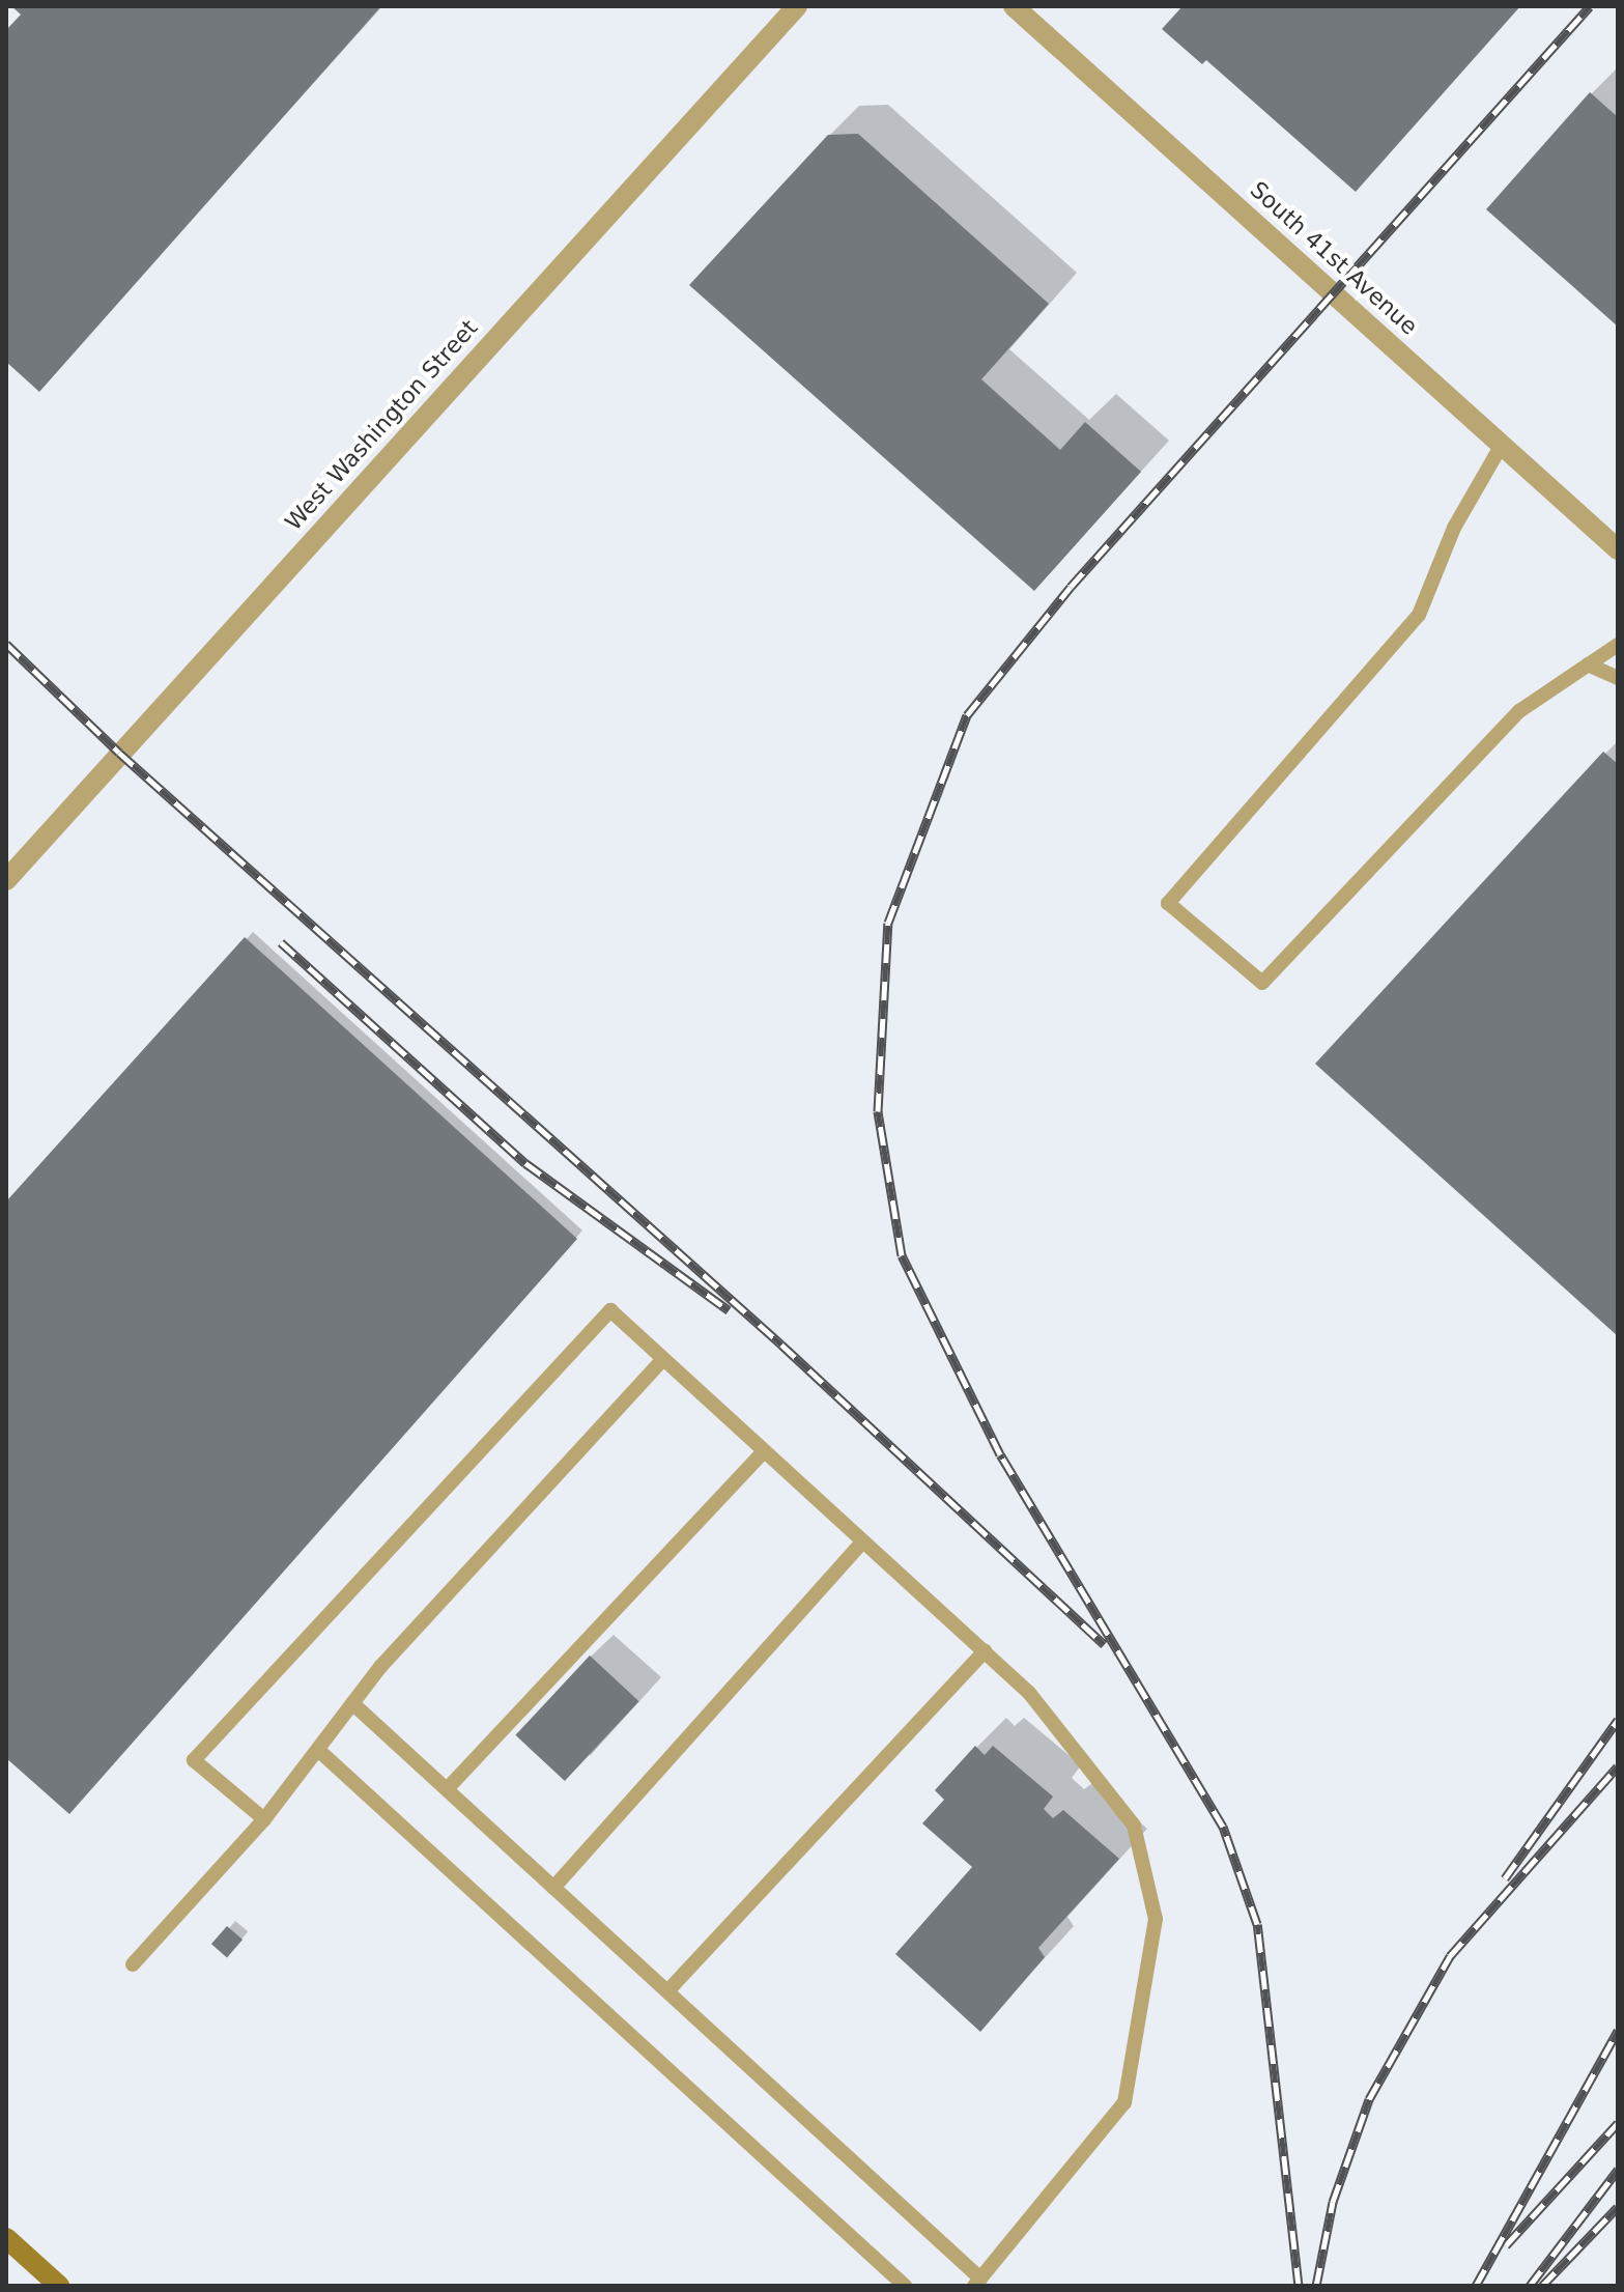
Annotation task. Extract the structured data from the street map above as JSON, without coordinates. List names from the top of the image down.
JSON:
{
  "streets": {
    "street": ["South 41st Avenue", "West Washington Street"]
  }
}
